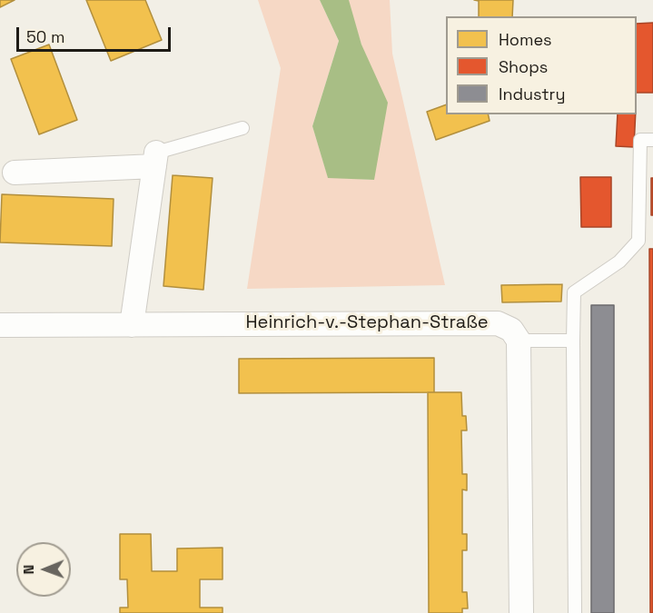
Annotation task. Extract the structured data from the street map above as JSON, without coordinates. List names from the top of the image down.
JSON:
{
  "streets": {
    "street": ["Heinrich-v.-Stephan-Straße"]
  },
  "legend": ["Homes", "Shops", "Industry"],
  "scale_bar": "50 m",
  "north": "left"
}
